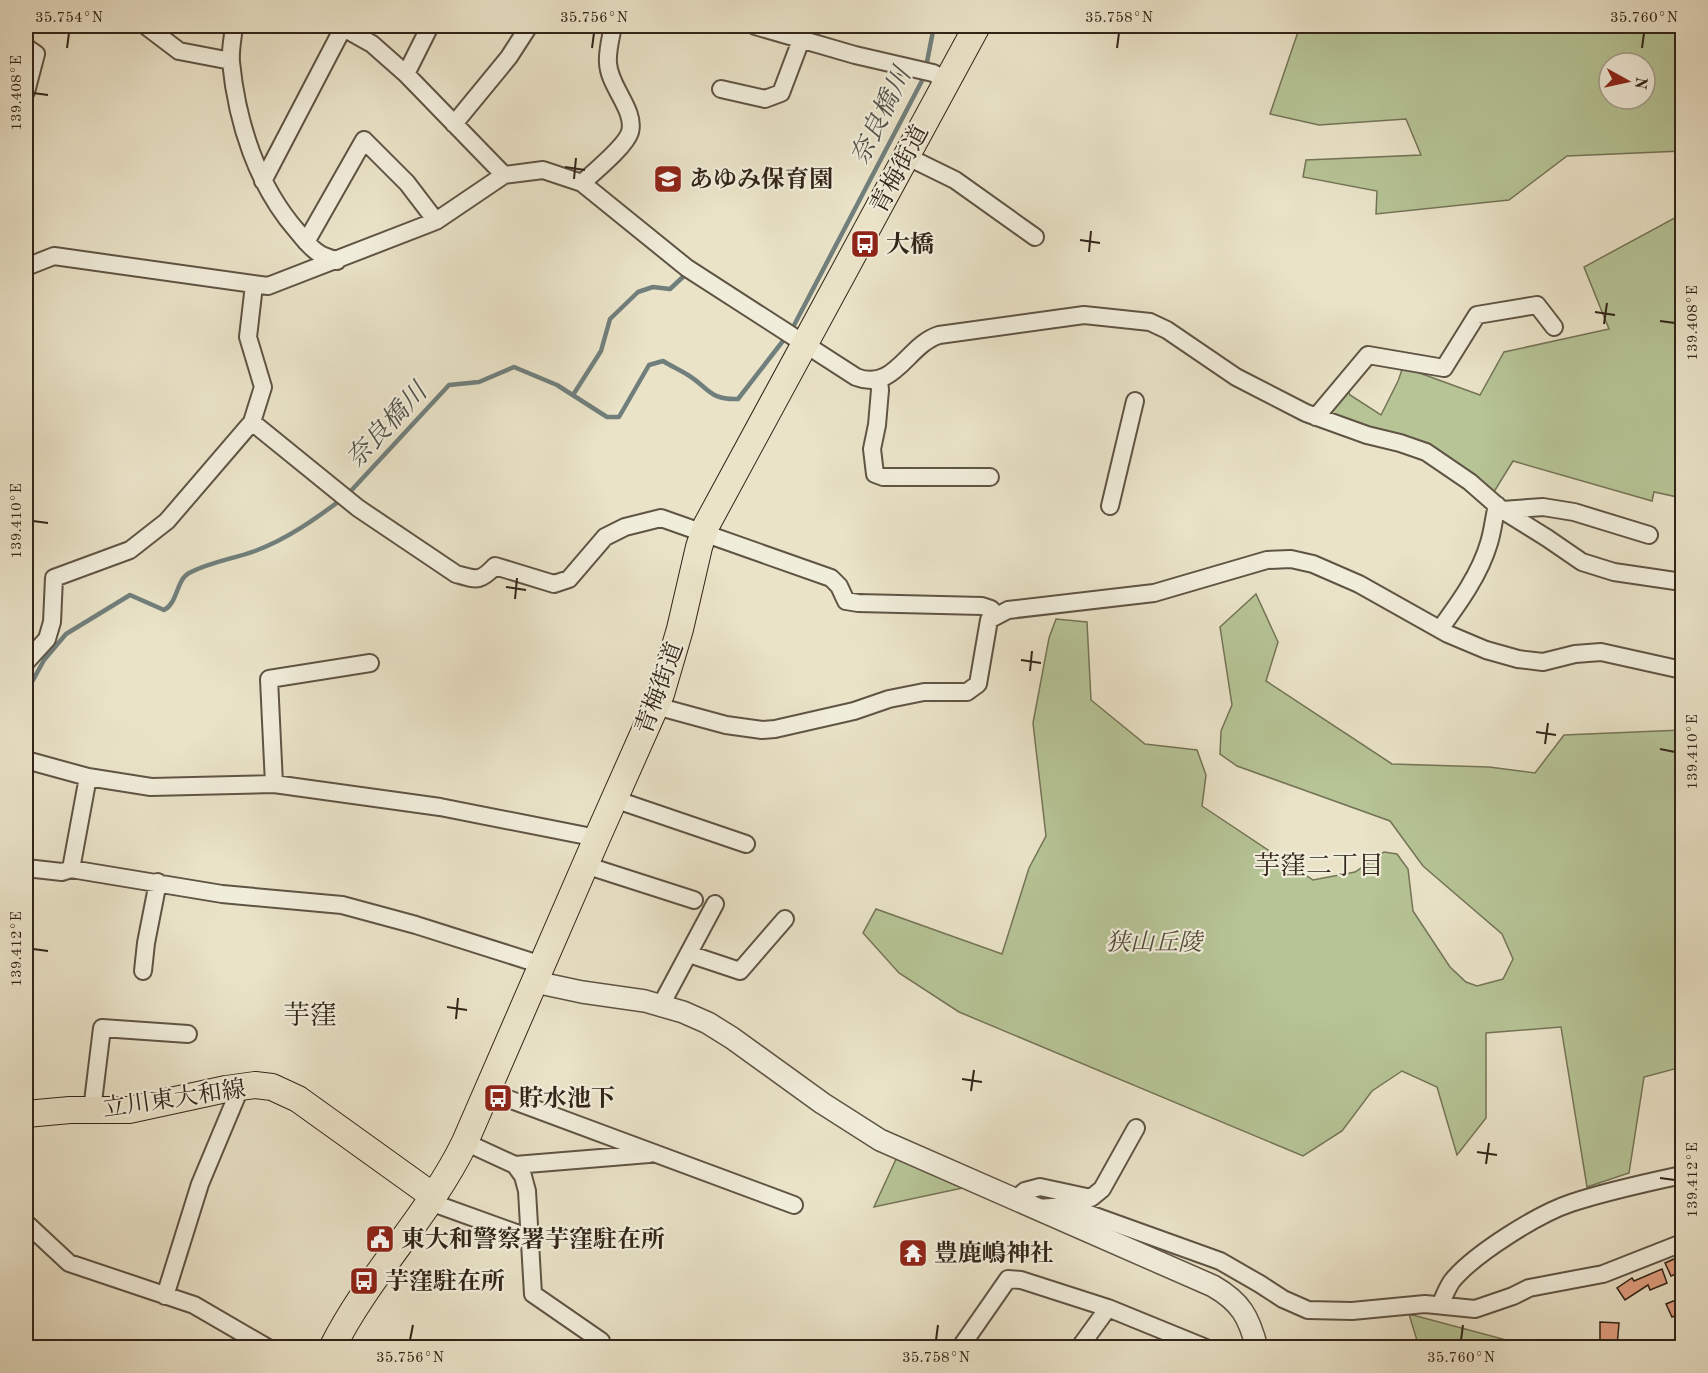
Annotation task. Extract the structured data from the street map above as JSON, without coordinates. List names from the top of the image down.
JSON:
{
  "streets": {
    "main road": ["青梅街道", "立川東大和線"]
  },
  "crossings": [
    ["青梅街道", "立川東大和線"]
  ],
  "districts": ["芋窪二丁目", "芋窪"],
  "water": ["奈良橋川"],
  "parks": ["狭山丘陵"],
  "places": {
    "school or university": ["あゆみ保育園"],
    "bus stop": ["大橋", "貯水池下", "芋窪駐在所"],
    "public building": ["東大和警察署芋窪駐在所"],
    "temple": ["豊鹿嶋神社"]
  },
  "north": "right",
  "coordinates": [
    "35.754°N",
    "35.756°N",
    "35.758°N",
    "35.760°N",
    "139.408°E",
    "139.410°E",
    "139.412°E"
  ]
}
